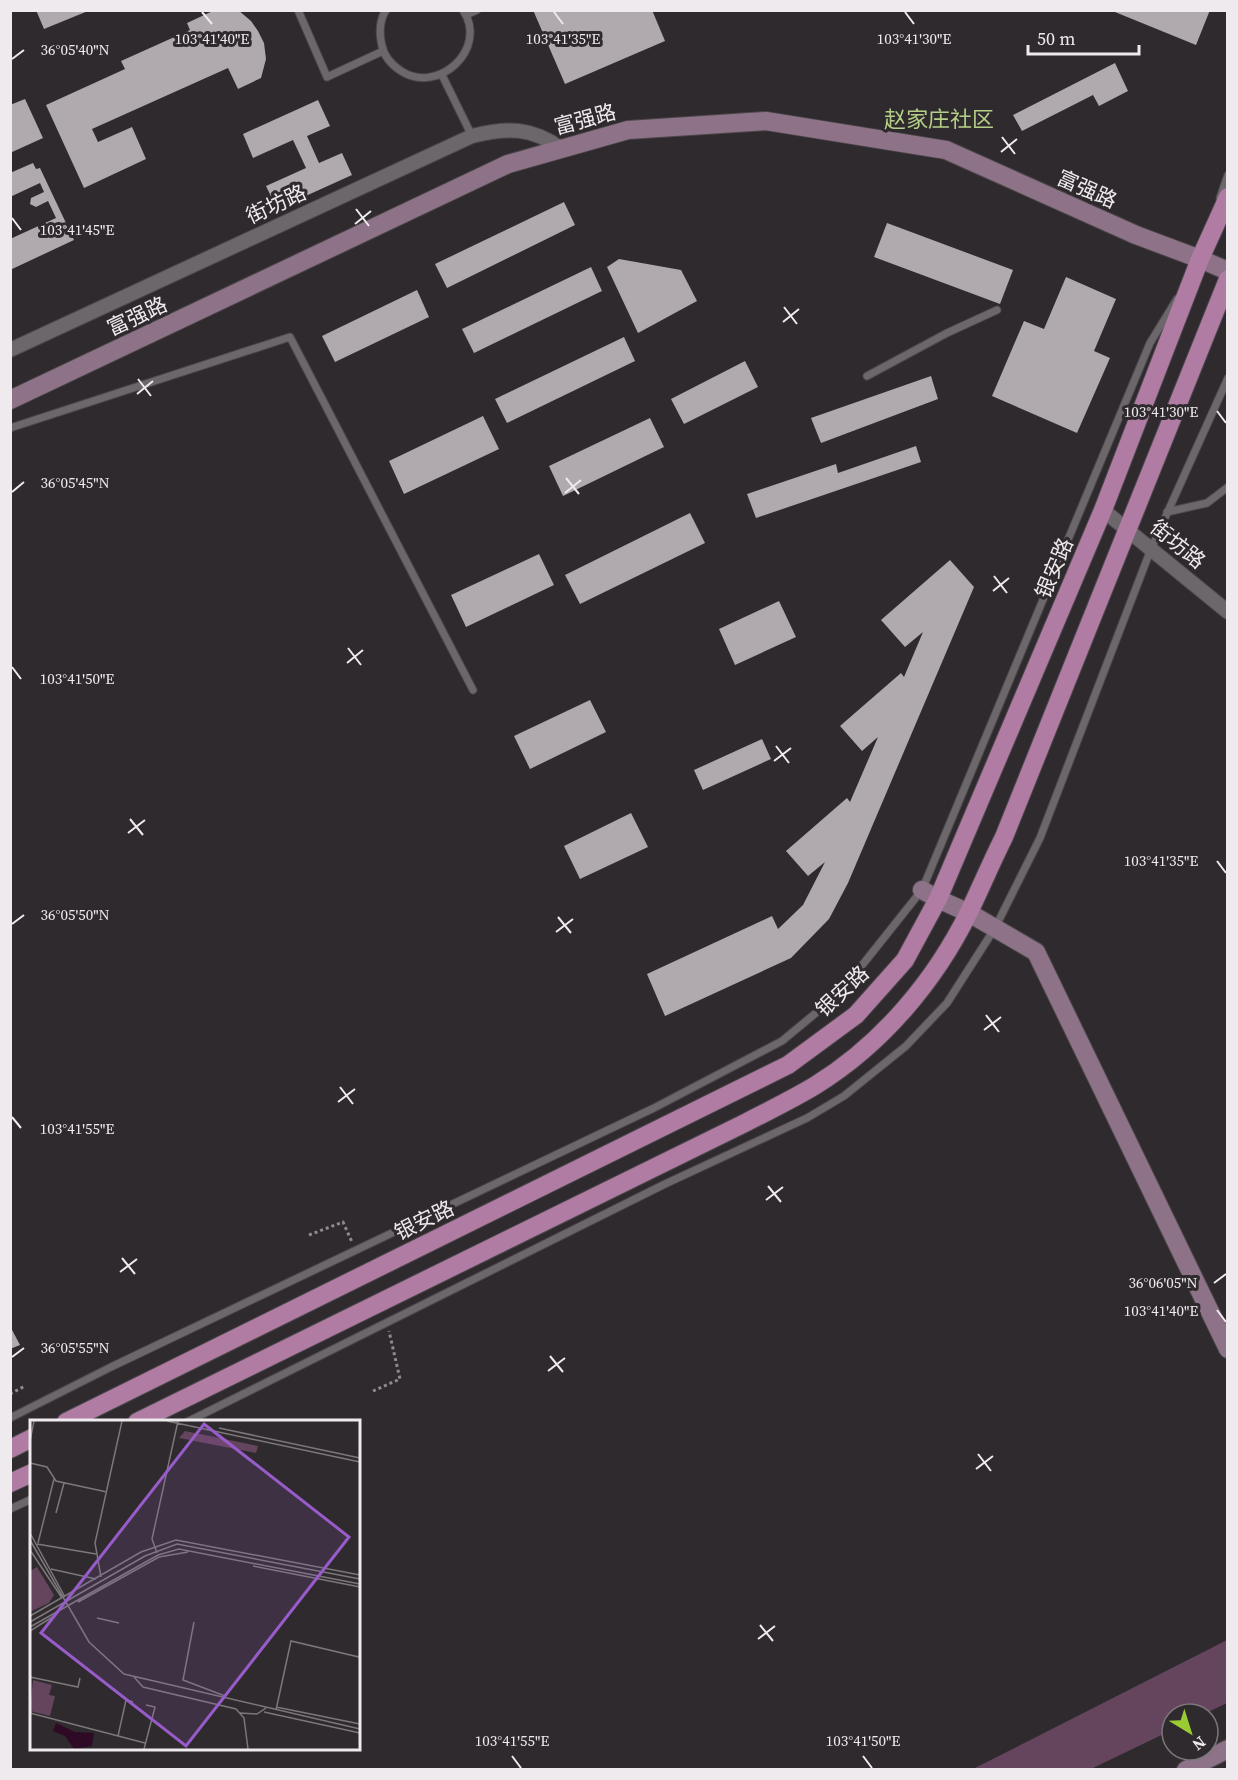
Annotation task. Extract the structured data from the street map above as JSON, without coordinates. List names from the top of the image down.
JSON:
{
  "streets": {
    "main road": ["富强路", "银安路"],
    "street": ["街坊路"]
  },
  "crossings": [
    ["富强路", "街坊路"],
    ["富强路", "银安路"],
    ["街坊路", "银安路"]
  ],
  "districts": ["赵家庄社区"],
  "scale_bar": "50 m",
  "north": "bottom right",
  "coordinates": [
    "103°41'40\"E",
    "103°41'35\"E",
    "103°41'30\"E",
    "36°05'40\"N",
    "103°41'45\"E",
    "36°05'45\"N",
    "103°41'50\"E",
    "36°05'50\"N",
    "103°41'55\"E",
    "36°06'05\"N",
    "36°05'55\"N"
  ]
}
